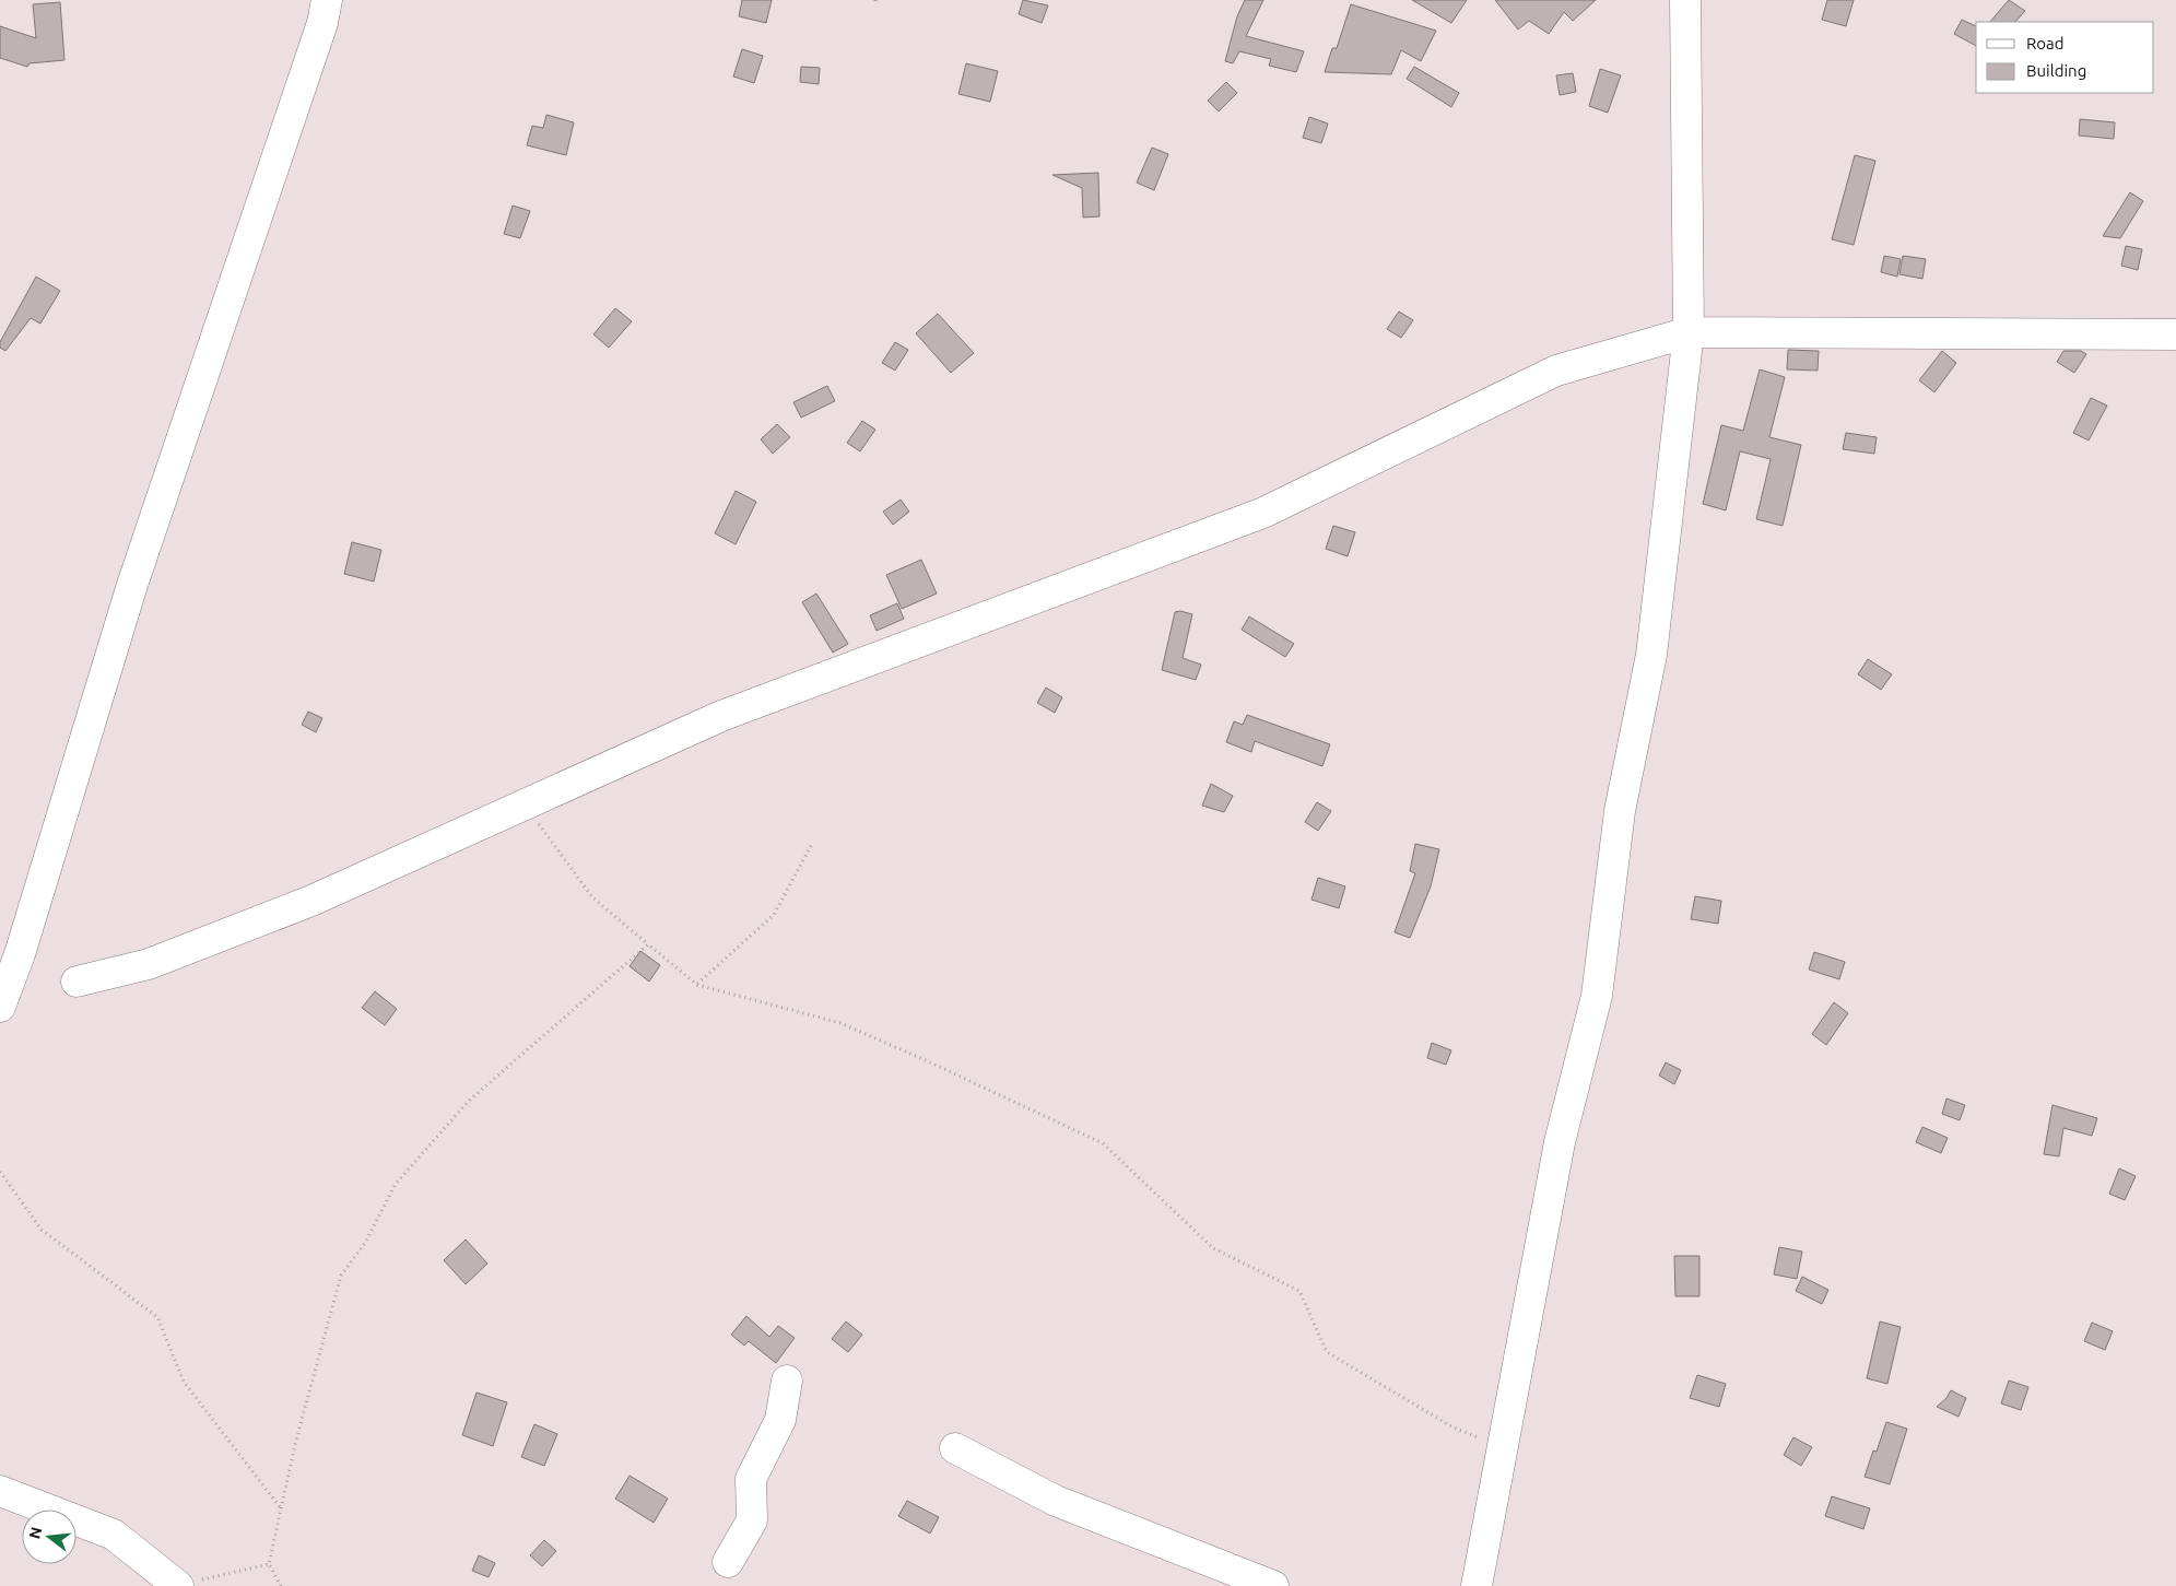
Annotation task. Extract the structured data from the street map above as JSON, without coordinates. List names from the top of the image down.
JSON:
{
  "legend": ["Road", "Building"],
  "north": "left"
}
